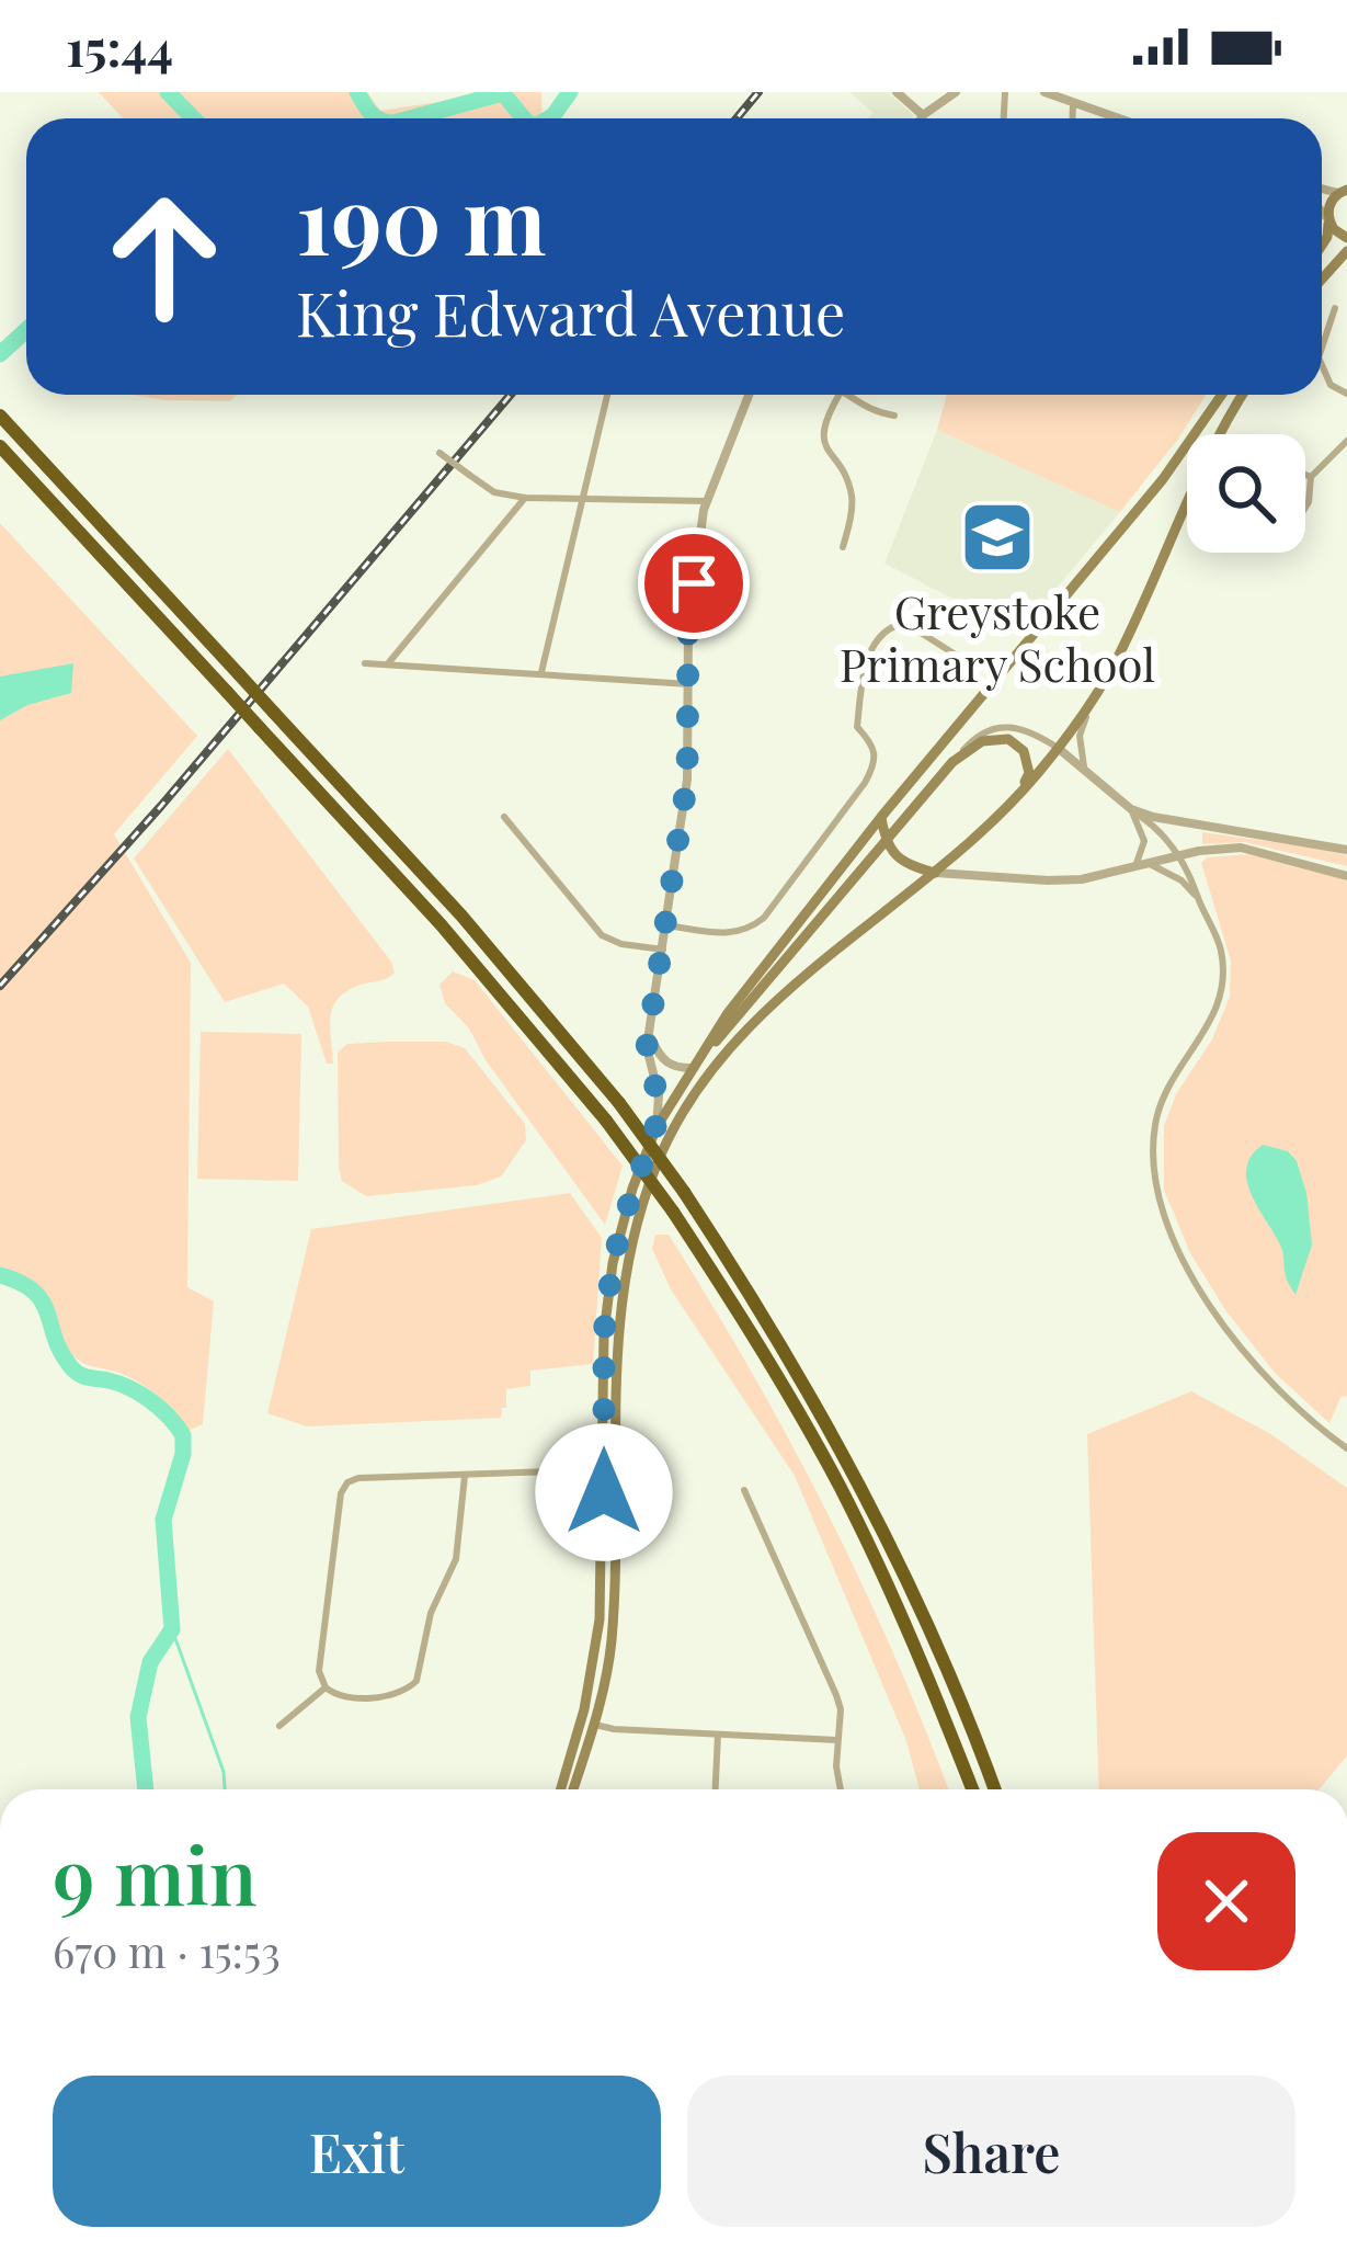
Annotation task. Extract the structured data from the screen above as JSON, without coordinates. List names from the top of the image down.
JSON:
{
  "places": {
    "school or university": ["Greystoke Primary School"]
  },
  "page": {
    "status": "15:44",
    "turn": ["190 m", "King Edward Avenue"],
    "heading": ["9 min", "670 m · 15:53"],
    "buttons": ["Exit", "Share"]
  }
}
